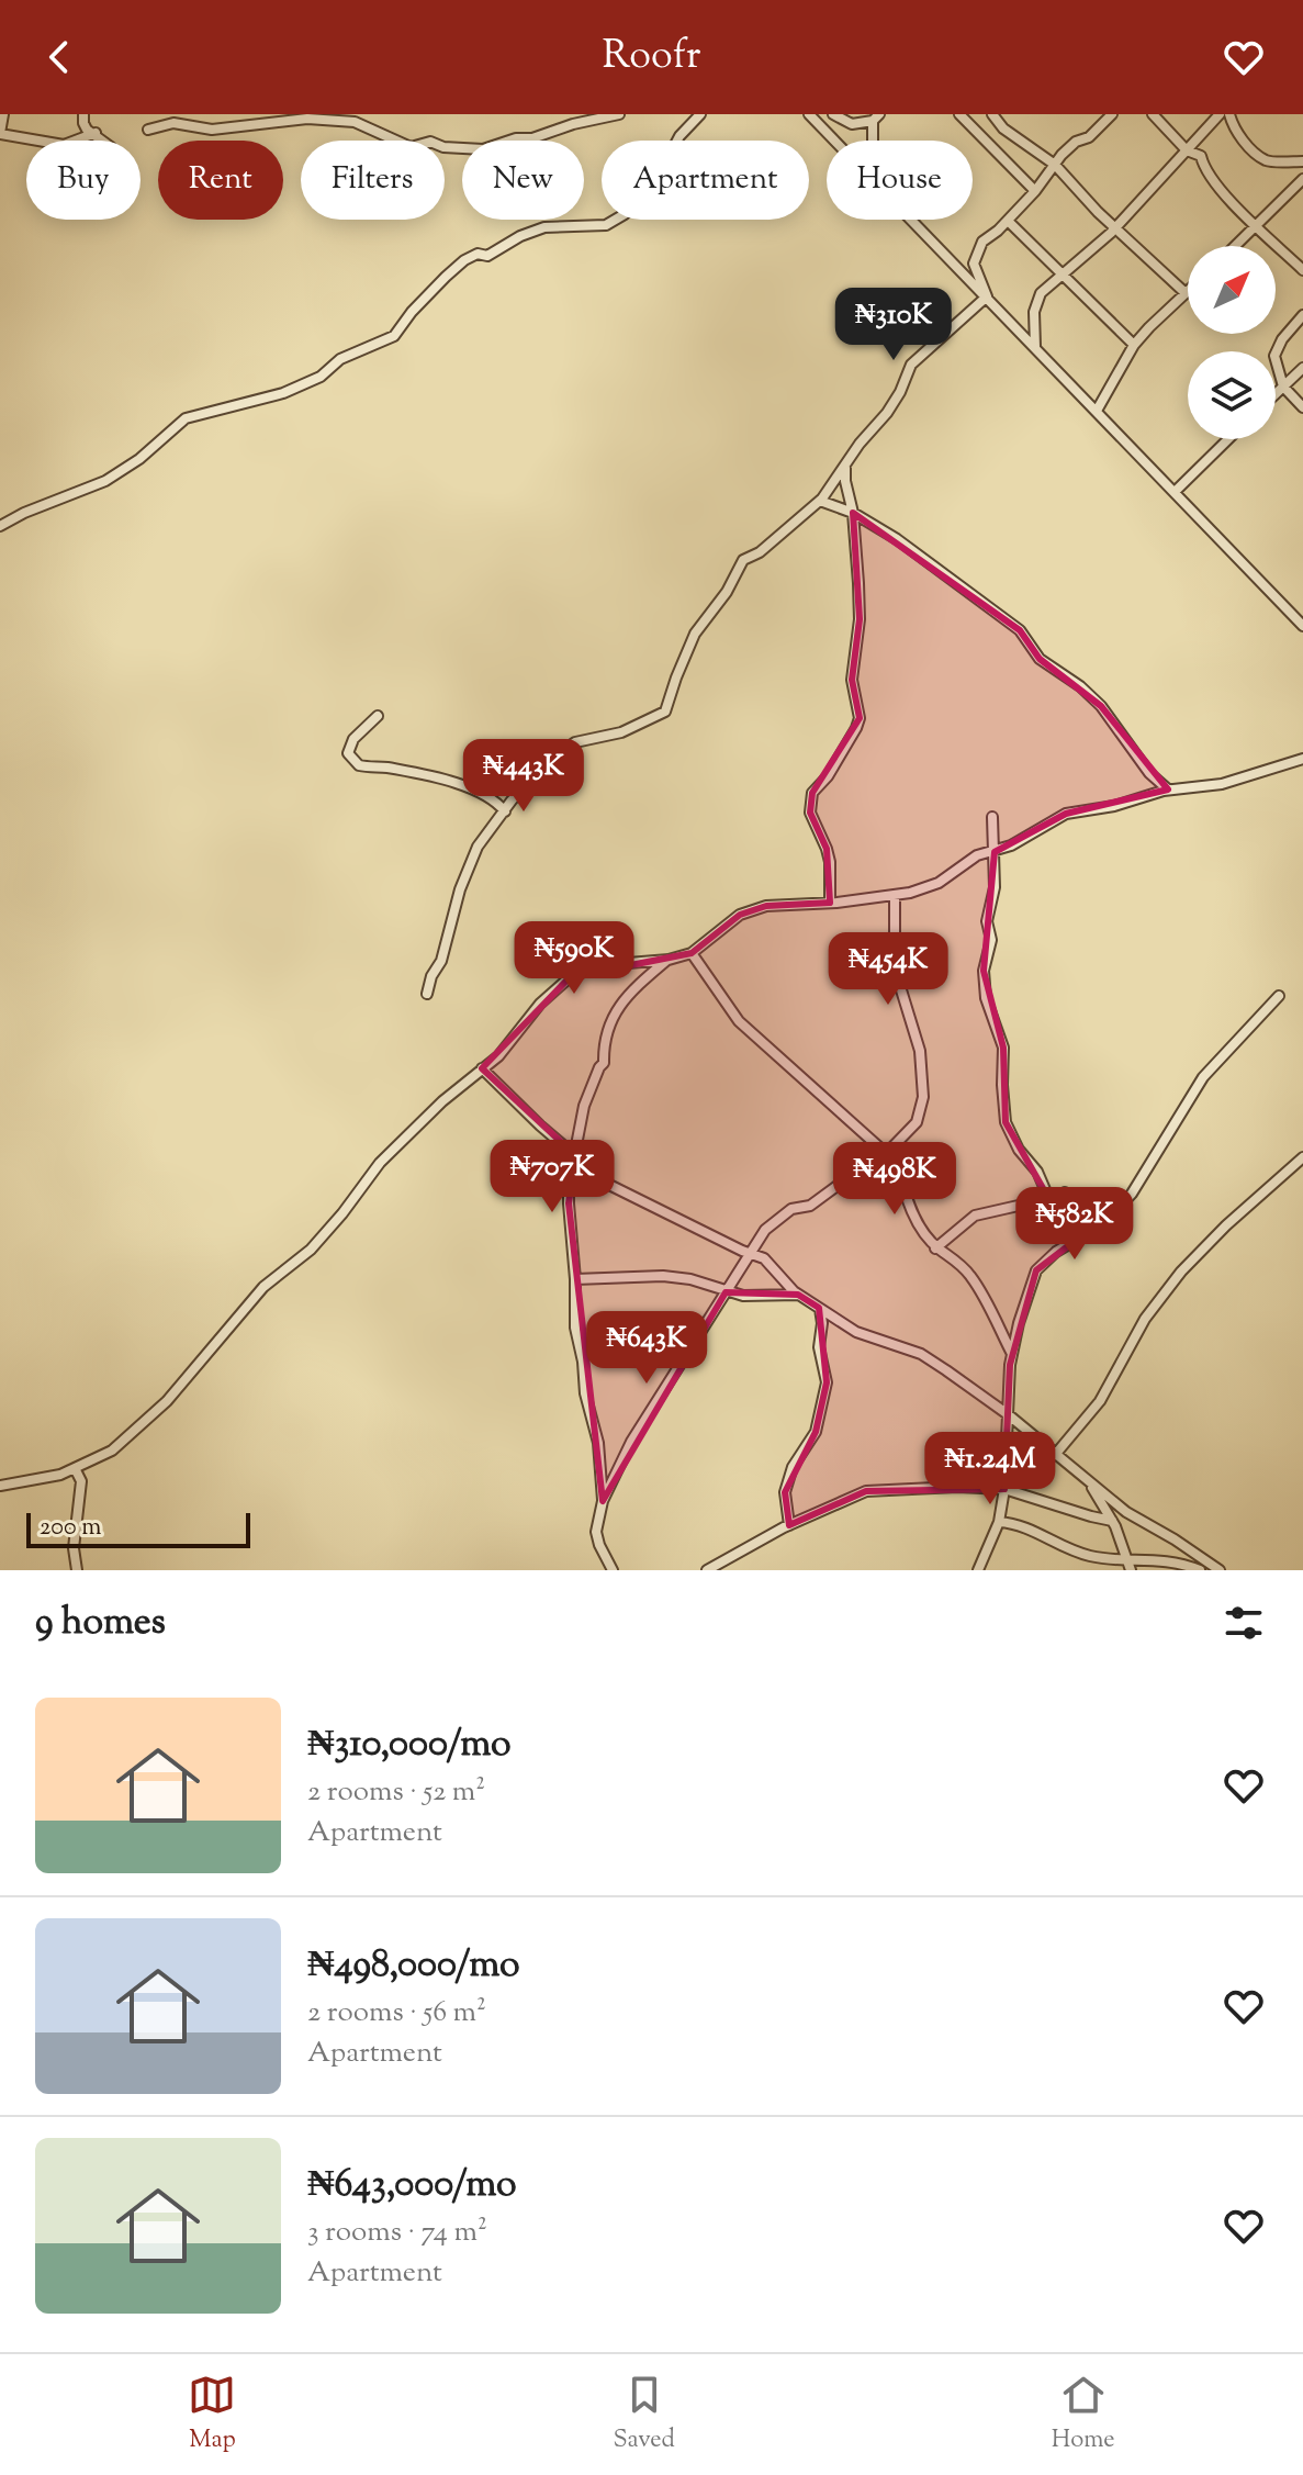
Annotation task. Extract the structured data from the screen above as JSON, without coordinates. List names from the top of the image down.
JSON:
{
  "scale_bar": "200 m",
  "north": "top right",
  "page": {
    "header": "Roofr",
    "chip": [
      "Buy",
      "Rent",
      "Filters",
      "New",
      "Apartment",
      "House"
    ],
    "price": [
      "₦310K",
      "₦443K",
      "₦590K",
      "₦454K",
      "₦707K",
      "₦498K",
      "₦582K",
      "₦643K",
      "₦1.24M"
    ],
    "scale": "200 m",
    "heading": "9 homes",
    "list": [
      {
        "name": "₦310,000/mo",
        "note": "2 rooms · 52 m² · Apartment"
      },
      {
        "name": "₦498,000/mo",
        "note": "2 rooms · 56 m² · Apartment"
      },
      {
        "name": "₦643,000/mo",
        "note": "3 rooms · 74 m² · Apartment"
      }
    ],
    "tabs": ["Map", "Saved", "Home"]
  }
}
